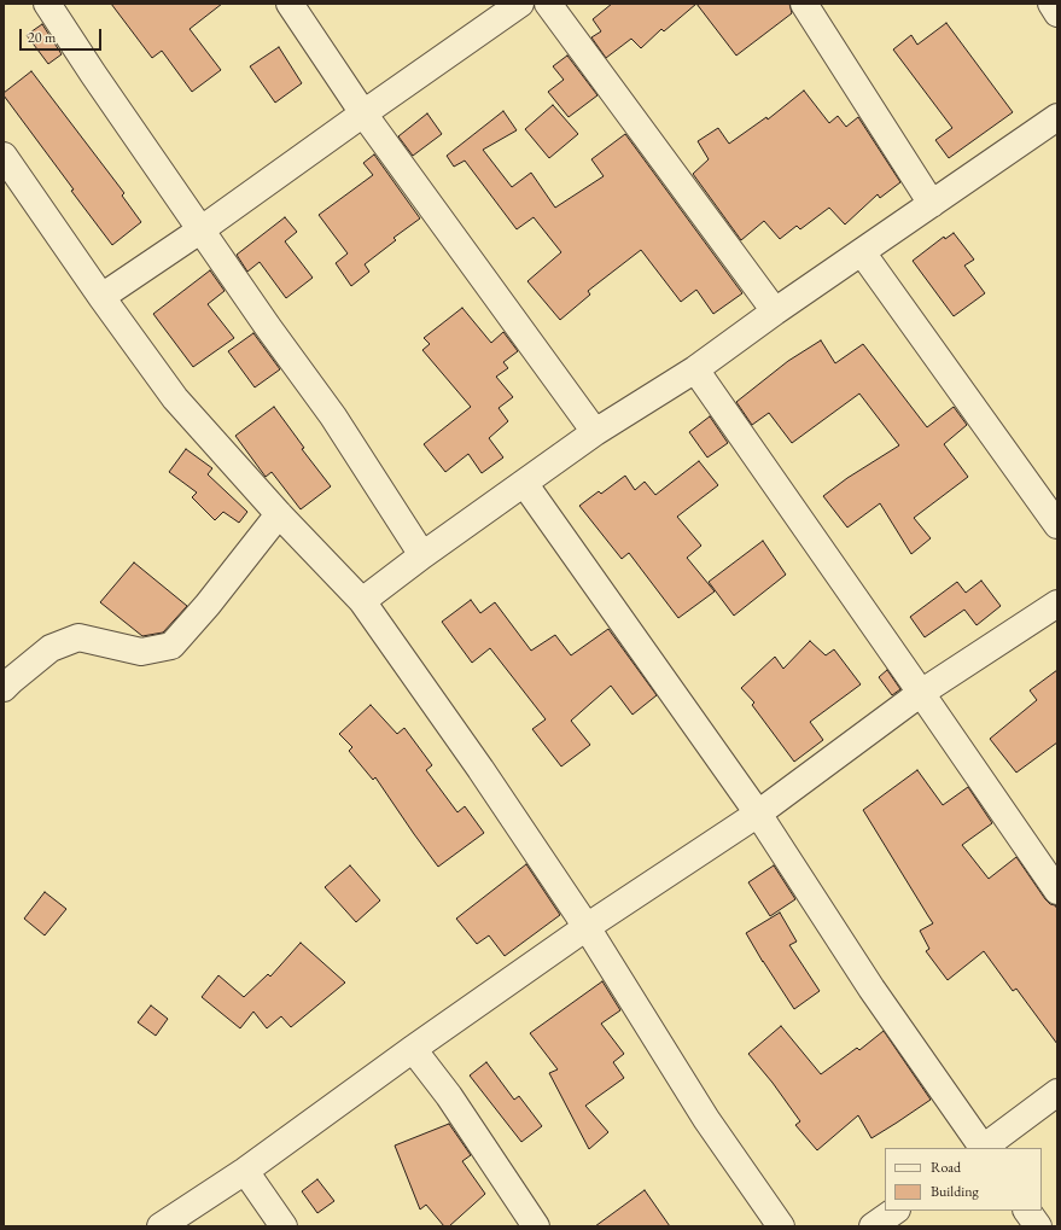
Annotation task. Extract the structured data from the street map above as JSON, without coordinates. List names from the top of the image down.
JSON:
{
  "legend": ["Road", "Building"],
  "scale_bar": "20 m"
}
